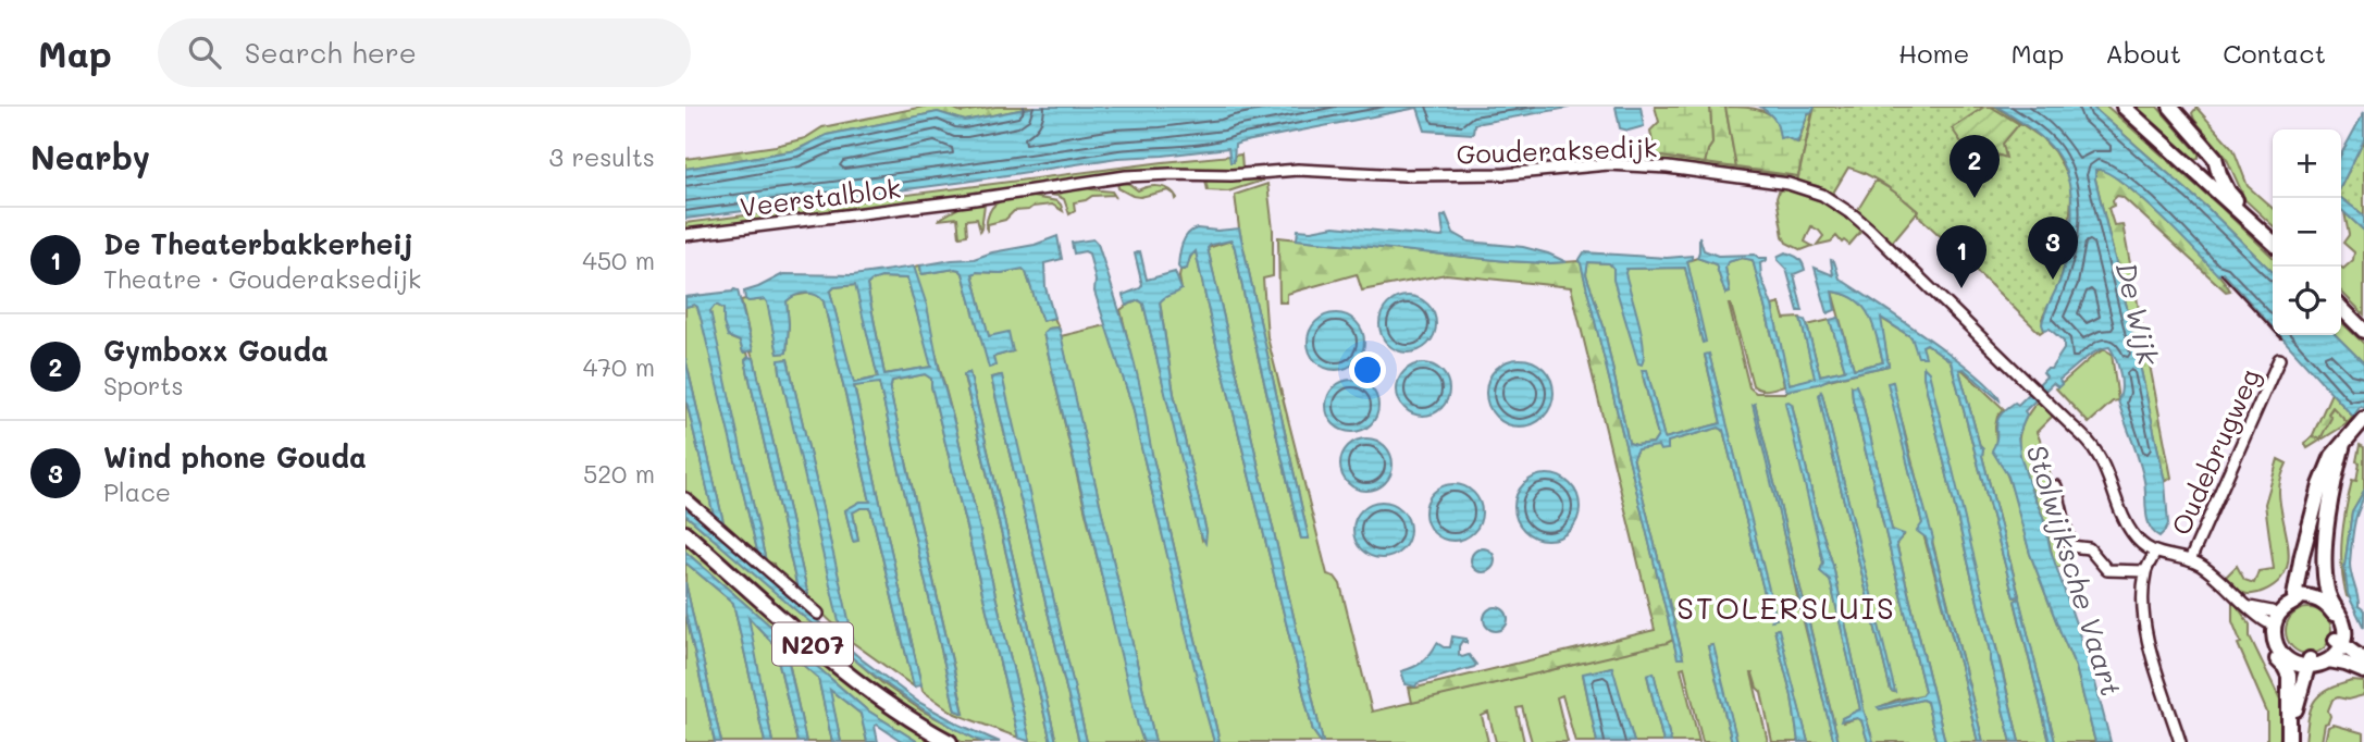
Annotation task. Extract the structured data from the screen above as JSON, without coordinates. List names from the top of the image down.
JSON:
{
  "streets": {
    "main road": ["N207"],
    "street": ["Gouderaksedijk", "Veerstalblok", "Oudebrugweg"]
  },
  "crossings": [
    ["Gouderaksedijk", "Veerstalblok"]
  ],
  "districts": ["STOLERSLUIS"],
  "water": ["De Wijk", "Stolwijksche Vaart"],
  "page": {
    "header": "Map",
    "search": "Search here",
    "nav": [
      "Home",
      "Map",
      "About",
      "Contact"
    ],
    "heading": ["Nearby", "3 results"],
    "map_buttons": ["+", "−"],
    "pins": ["2", "3", "1"],
    "list": [
      {
        "mark": "1",
        "name": "De Theaterbakkerheij",
        "note": "Theatre · Gouderaksedijk",
        "value": "450 m"
      },
      {
        "mark": "2",
        "name": "Gymboxx Gouda",
        "note": "Sports",
        "value": "470 m"
      },
      {
        "mark": "3",
        "name": "Wind phone Gouda",
        "note": "Place",
        "value": "520 m"
      }
    ]
  }
}
